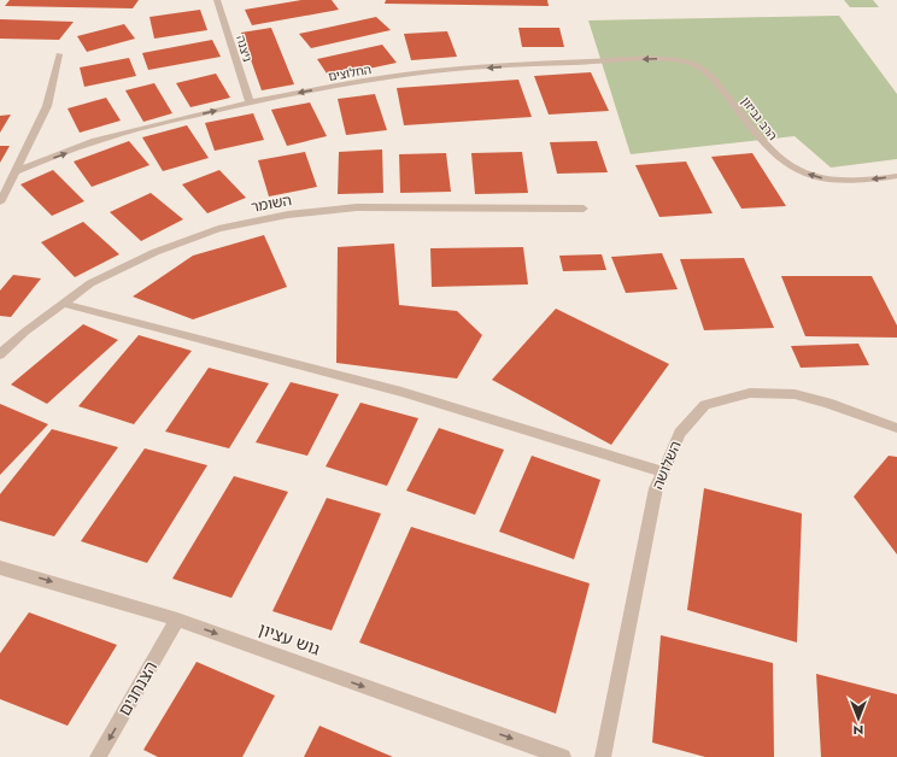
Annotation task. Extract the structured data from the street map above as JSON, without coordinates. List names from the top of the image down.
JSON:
{
  "streets": {
    "street": [
      "ניצנה",
      "החלוצים",
      "הרב גביזון",
      "השומר",
      "השלושה",
      "גוש עציון",
      "הצנחנים"
    ]
  },
  "crossings": [
    ["ניצנה", "החלוצים"],
    ["החלוצים", "הרב גביזון"],
    ["גוש עציון", "הצנחנים"]
  ],
  "one_way": ["הרב גביזון", "גוש עציון", "הצנחנים"],
  "north": "bottom"
}
